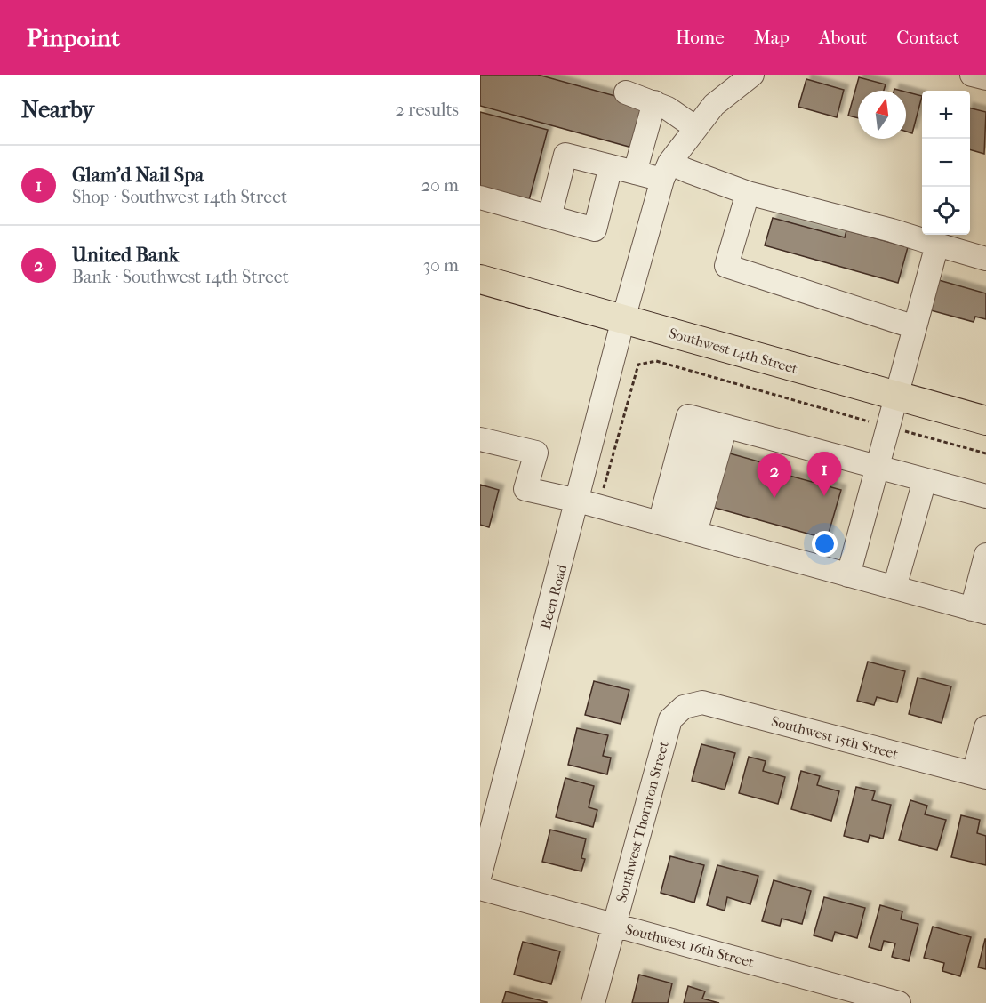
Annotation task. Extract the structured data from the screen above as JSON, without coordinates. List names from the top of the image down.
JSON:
{
  "streets": {
    "main road": ["Southwest 14th Street"],
    "street": [
      "Been Road",
      "Southwest 15th Street",
      "Southwest Thornton Street",
      "Southwest 16th Street"
    ]
  },
  "crossings": [
    ["Southwest 14th Street", "Been Road"],
    ["Southwest 15th Street", "Southwest Thornton Street"],
    ["Southwest Thornton Street", "Southwest 16th Street"]
  ],
  "north": "top",
  "page": {
    "header": "Pinpoint",
    "nav": [
      "Home",
      "Map",
      "About",
      "Contact"
    ],
    "heading": ["Nearby", "2 results"],
    "map_buttons": ["+", "−"],
    "list": [
      {
        "mark": "1",
        "name": "Glam'd Nail Spa",
        "note": "Shop · Southwest 14th Street",
        "value": "20 m"
      },
      {
        "mark": "2",
        "name": "United Bank",
        "note": "Bank · Southwest 14th Street",
        "value": "30 m"
      }
    ],
    "pins": ["1", "2"]
  }
}
